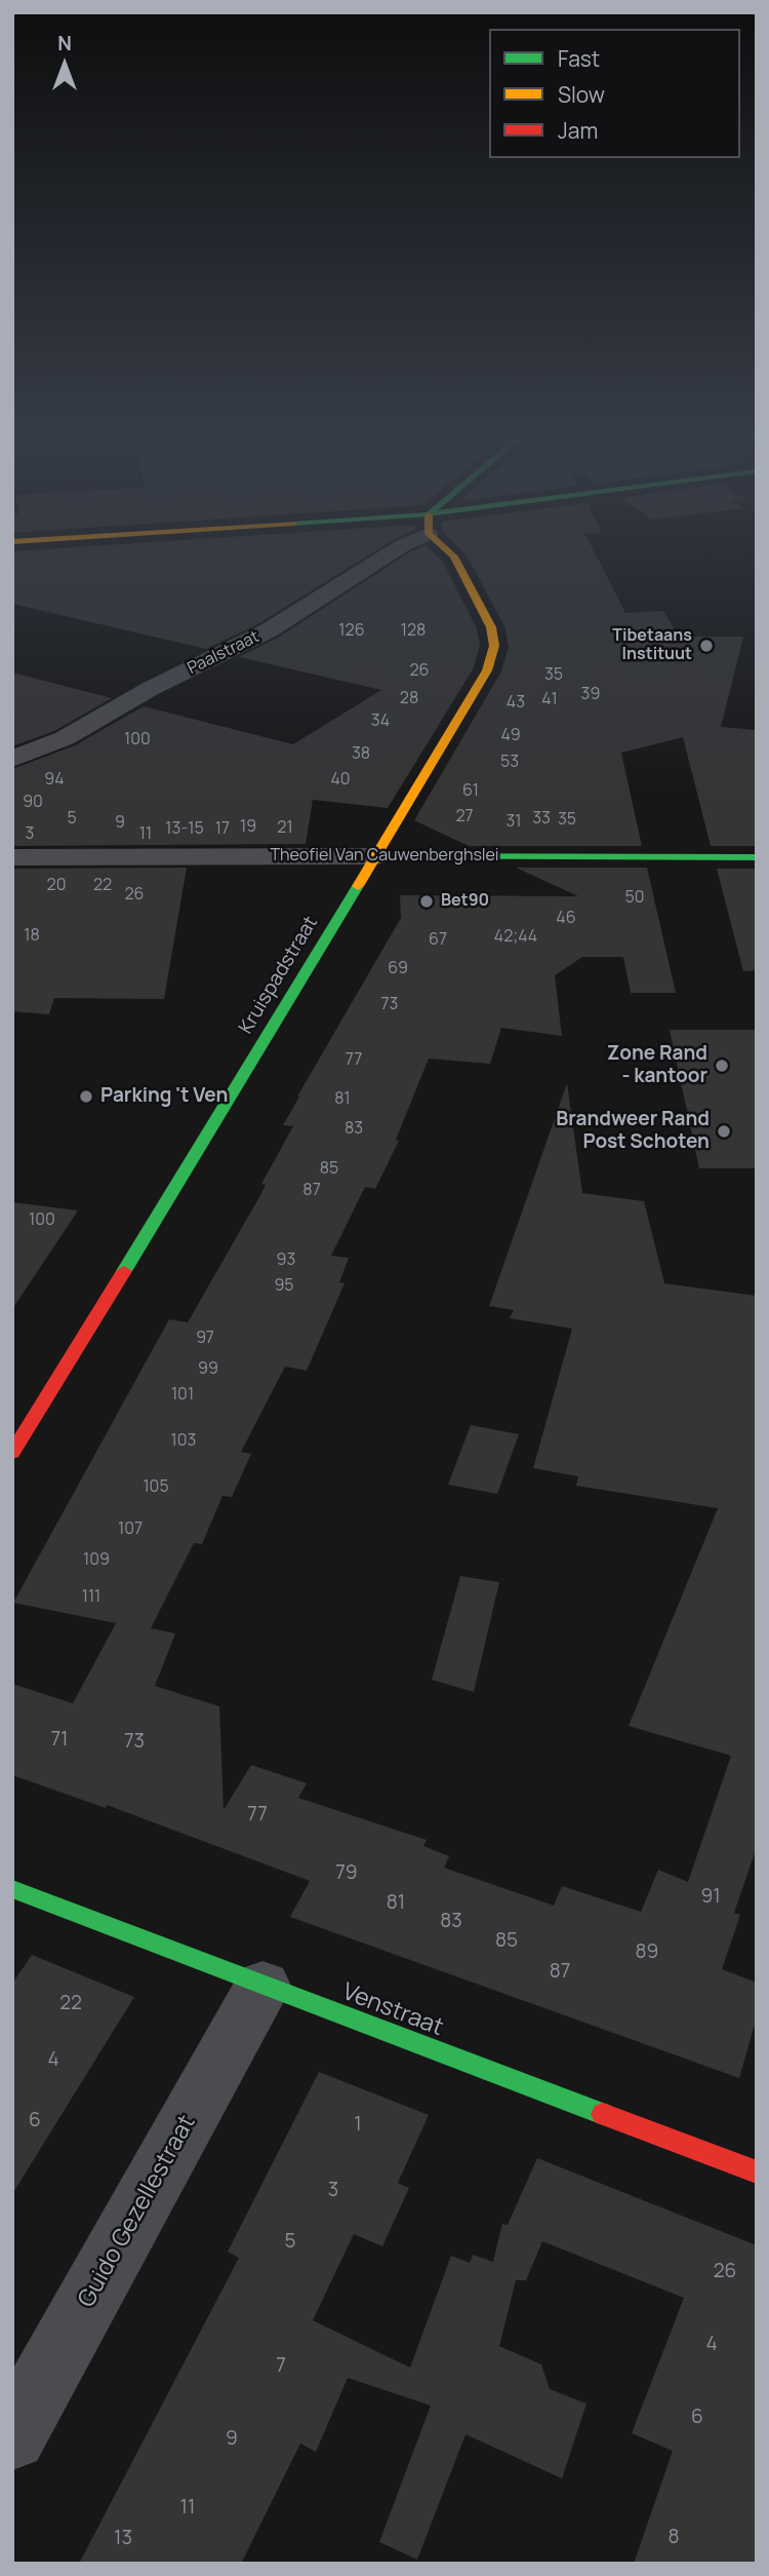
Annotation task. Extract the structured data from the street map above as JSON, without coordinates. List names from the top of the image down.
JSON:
{
  "streets": {
    "street": [
      "Paalstraat",
      "Theofiel Van Cauwenberghslei",
      "Kruispadstraat",
      "Venstraat",
      "Guido Gezellestraat"
    ]
  },
  "crossings": [
    ["Theofiel Van Cauwenberghslei", "Kruispadstraat"],
    ["Venstraat", "Guido Gezellestraat"]
  ],
  "places": [
    "Tibetaans Instituut",
    "Bet90",
    "Zone Rand - kantoor",
    "Parking 't Ven",
    "Brandweer Rand Post Schoten"
  ],
  "house_numbers": [
    "126",
    "128",
    "26",
    "35",
    "39",
    "28",
    "41",
    "43",
    "34",
    "49",
    "100",
    "38",
    "53",
    "94",
    "40",
    "61",
    "90",
    "27",
    "5",
    "33",
    "35",
    "31",
    "9",
    "19",
    "21",
    "13-15",
    "17",
    "3",
    "11",
    "20",
    "22",
    "26",
    "50",
    "46",
    "18",
    "42;44",
    "67",
    "69",
    "73",
    "77",
    "81",
    "83",
    "85",
    "87",
    "100",
    "93",
    "95",
    "97",
    "99",
    "101",
    "103",
    "105",
    "107",
    "109",
    "111",
    "71",
    "73",
    "77",
    "79",
    "91",
    "81",
    "83",
    "85",
    "89",
    "87",
    "22",
    "4",
    "6",
    "1",
    "3",
    "5",
    "26",
    "4",
    "7",
    "6",
    "9",
    "11",
    "8",
    "13"
  ],
  "legend": ["Fast", "Slow", "Jam"],
  "north": "top"
}
